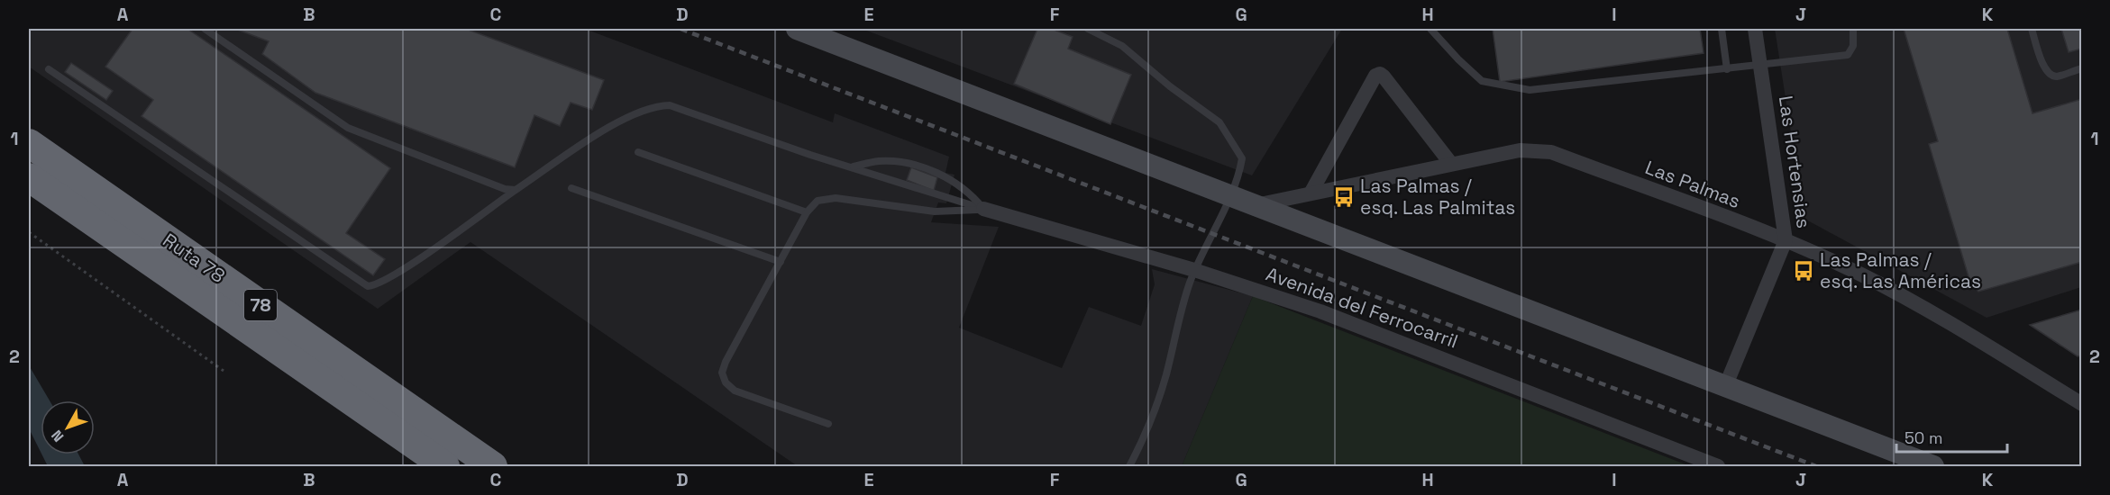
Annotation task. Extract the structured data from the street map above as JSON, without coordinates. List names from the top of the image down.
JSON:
{
  "streets": {
    "highway": ["Ruta 78", "78"],
    "street": ["Las Hortensias", "Las Palmas", "Avenida del Ferrocarril"]
  },
  "crossings": [
    ["Las Hortensias", "Las Palmas"]
  ],
  "places": {
    "bus stop": ["Las Palmas / esq. Las Palmitas", "Las Palmas / esq. Las Américas"]
  },
  "scale_bar": "50 m",
  "north": "bottom left",
  "grid": {
    "columns": [
      "A",
      "B",
      "C",
      "D",
      "E",
      "F",
      "G",
      "H",
      "I",
      "J",
      "K"
    ],
    "rows": ["1", "2"]
  }
}
